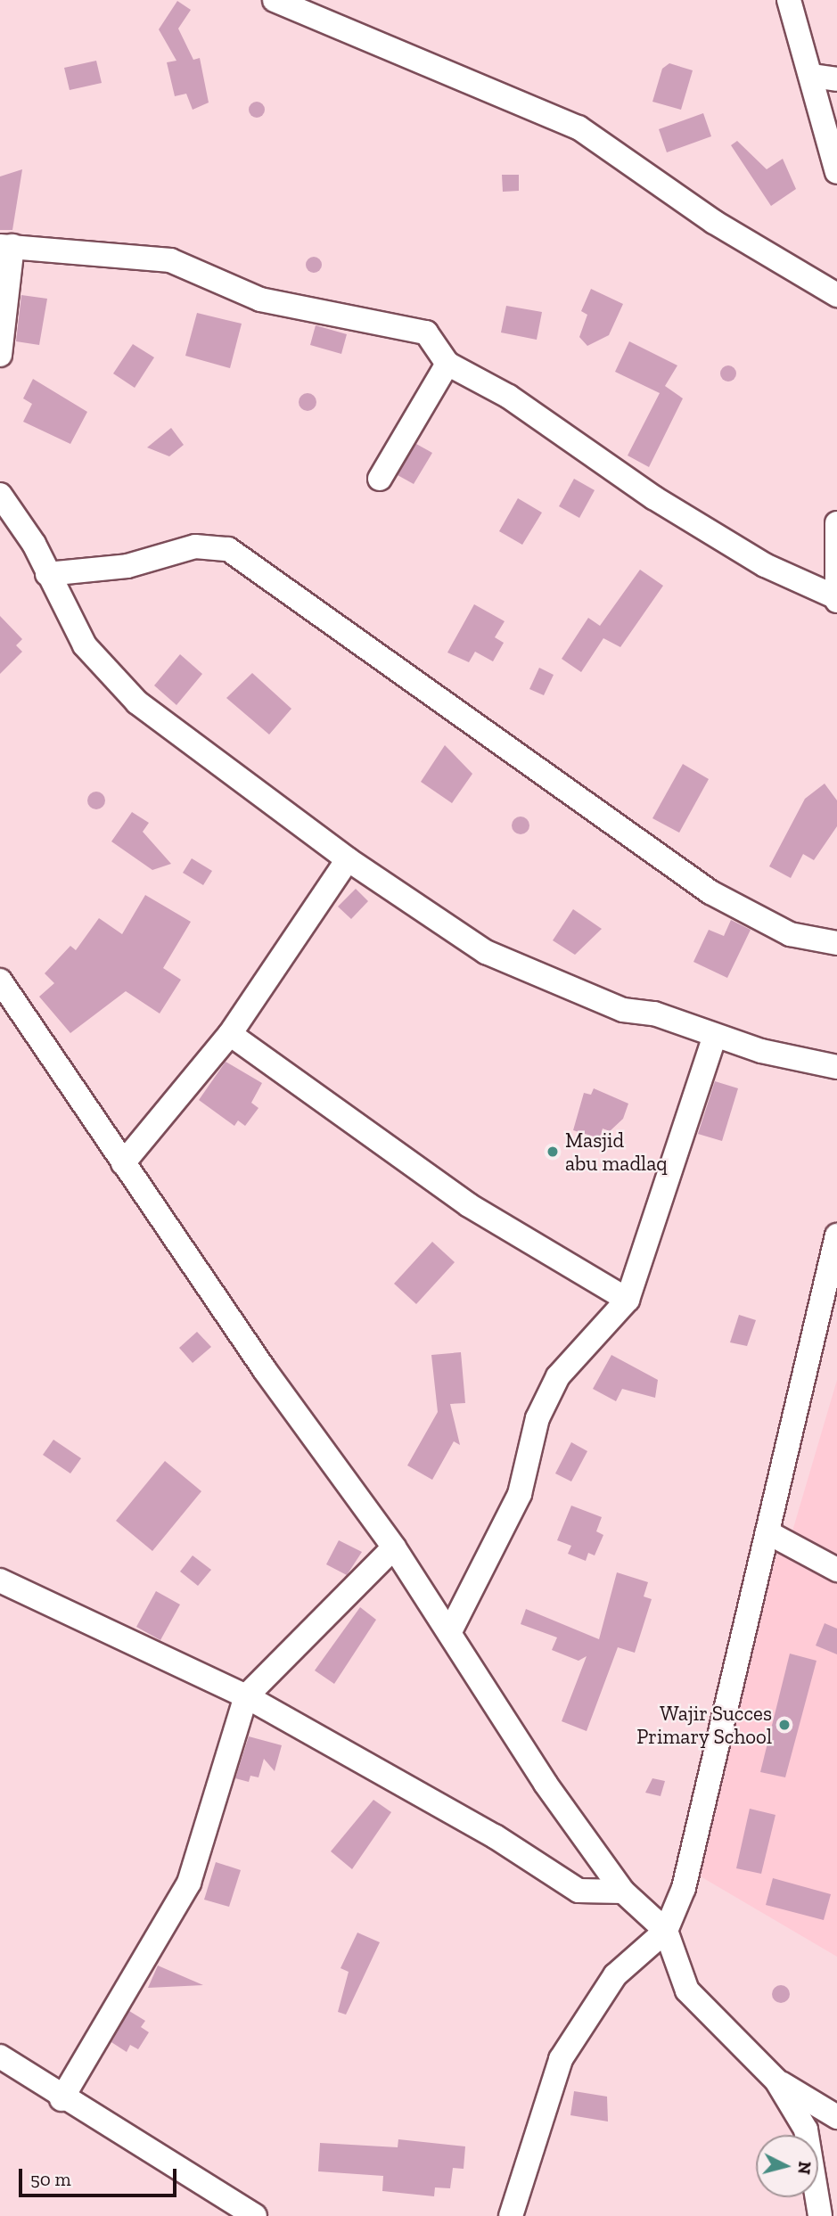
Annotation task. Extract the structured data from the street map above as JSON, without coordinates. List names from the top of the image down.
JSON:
{
  "places": ["Masjid abu madlaq", "Wajir Succes Primary School"],
  "scale_bar": "50 m",
  "north": "right"
}
